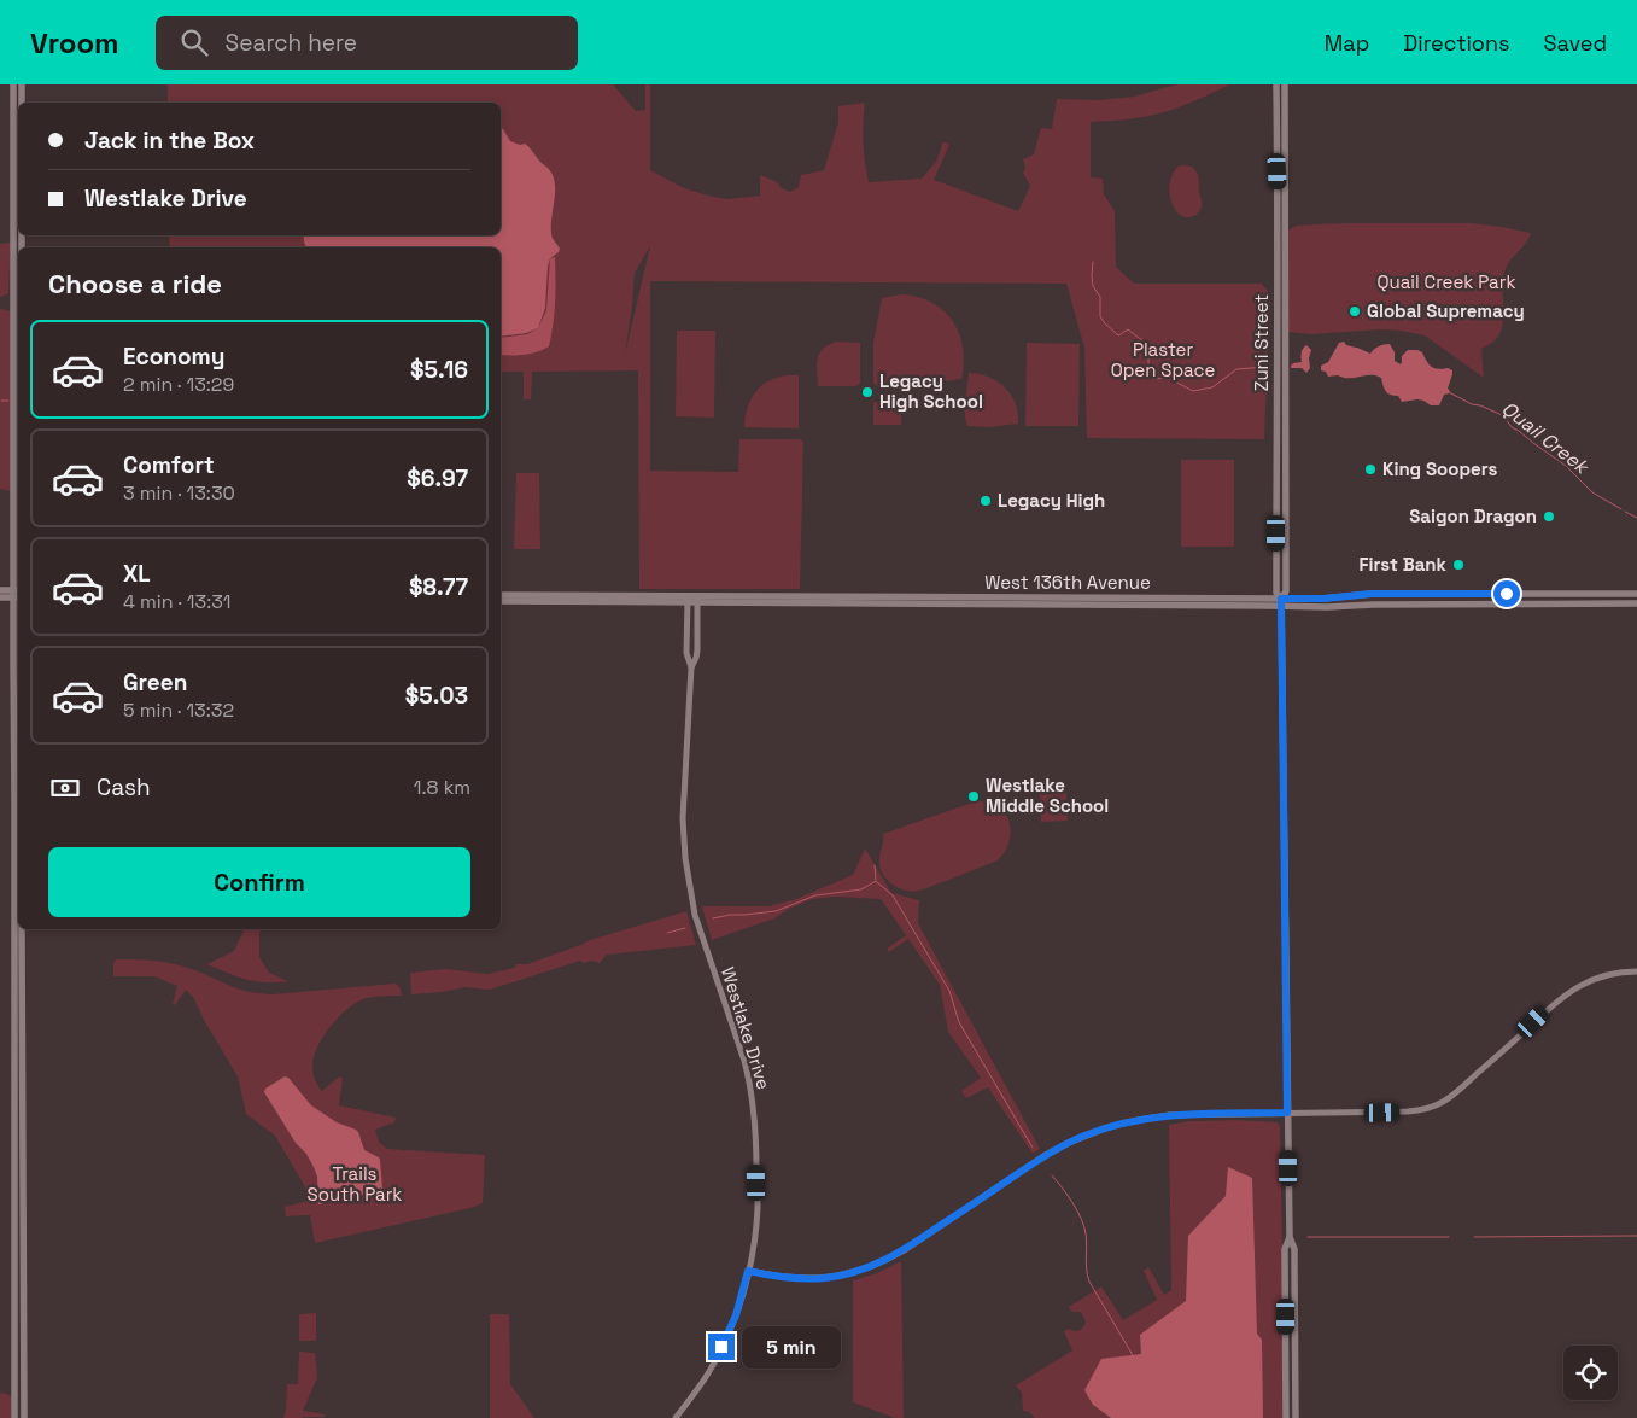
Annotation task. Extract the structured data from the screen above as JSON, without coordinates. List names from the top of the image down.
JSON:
{
  "streets": {
    "main road": ["Zuni Street", "West 136th Avenue"],
    "street": ["Westlake Drive"]
  },
  "crossings": [
    ["Zuni Street", "West 136th Avenue"],
    ["West 136th Avenue", "Westlake Drive"]
  ],
  "water": ["Quail Creek"],
  "parks": ["Quail Creek Park", "Plaster Open Space", "Trails South Park"],
  "places": [
    "Global Supremacy",
    "Legacy High School",
    "King Soopers",
    "Legacy High",
    "Saigon Dragon",
    "First Bank",
    "Westlake Middle School"
  ],
  "page": {
    "header": "Vroom",
    "search": "Search here",
    "nav": ["Map", "Directions", "Saved"],
    "banner": ["Jack in the Box", "Westlake Drive"],
    "heading": "Choose a ride",
    "list": [
      {
        "name": "Economy",
        "note": "2 min · 13:29",
        "value": "$5.16"
      },
      {
        "name": "Comfort",
        "note": "3 min · 13:30",
        "value": "$6.97"
      },
      {
        "name": "XL",
        "note": "4 min · 13:31",
        "value": "$8.77"
      },
      {
        "name": "Green",
        "note": "5 min · 13:32",
        "value": "$5.03"
      }
    ],
    "pay": ["Cash", "1.8 km"],
    "buttons": "Confirm",
    "bubble": "5 min"
  }
}
